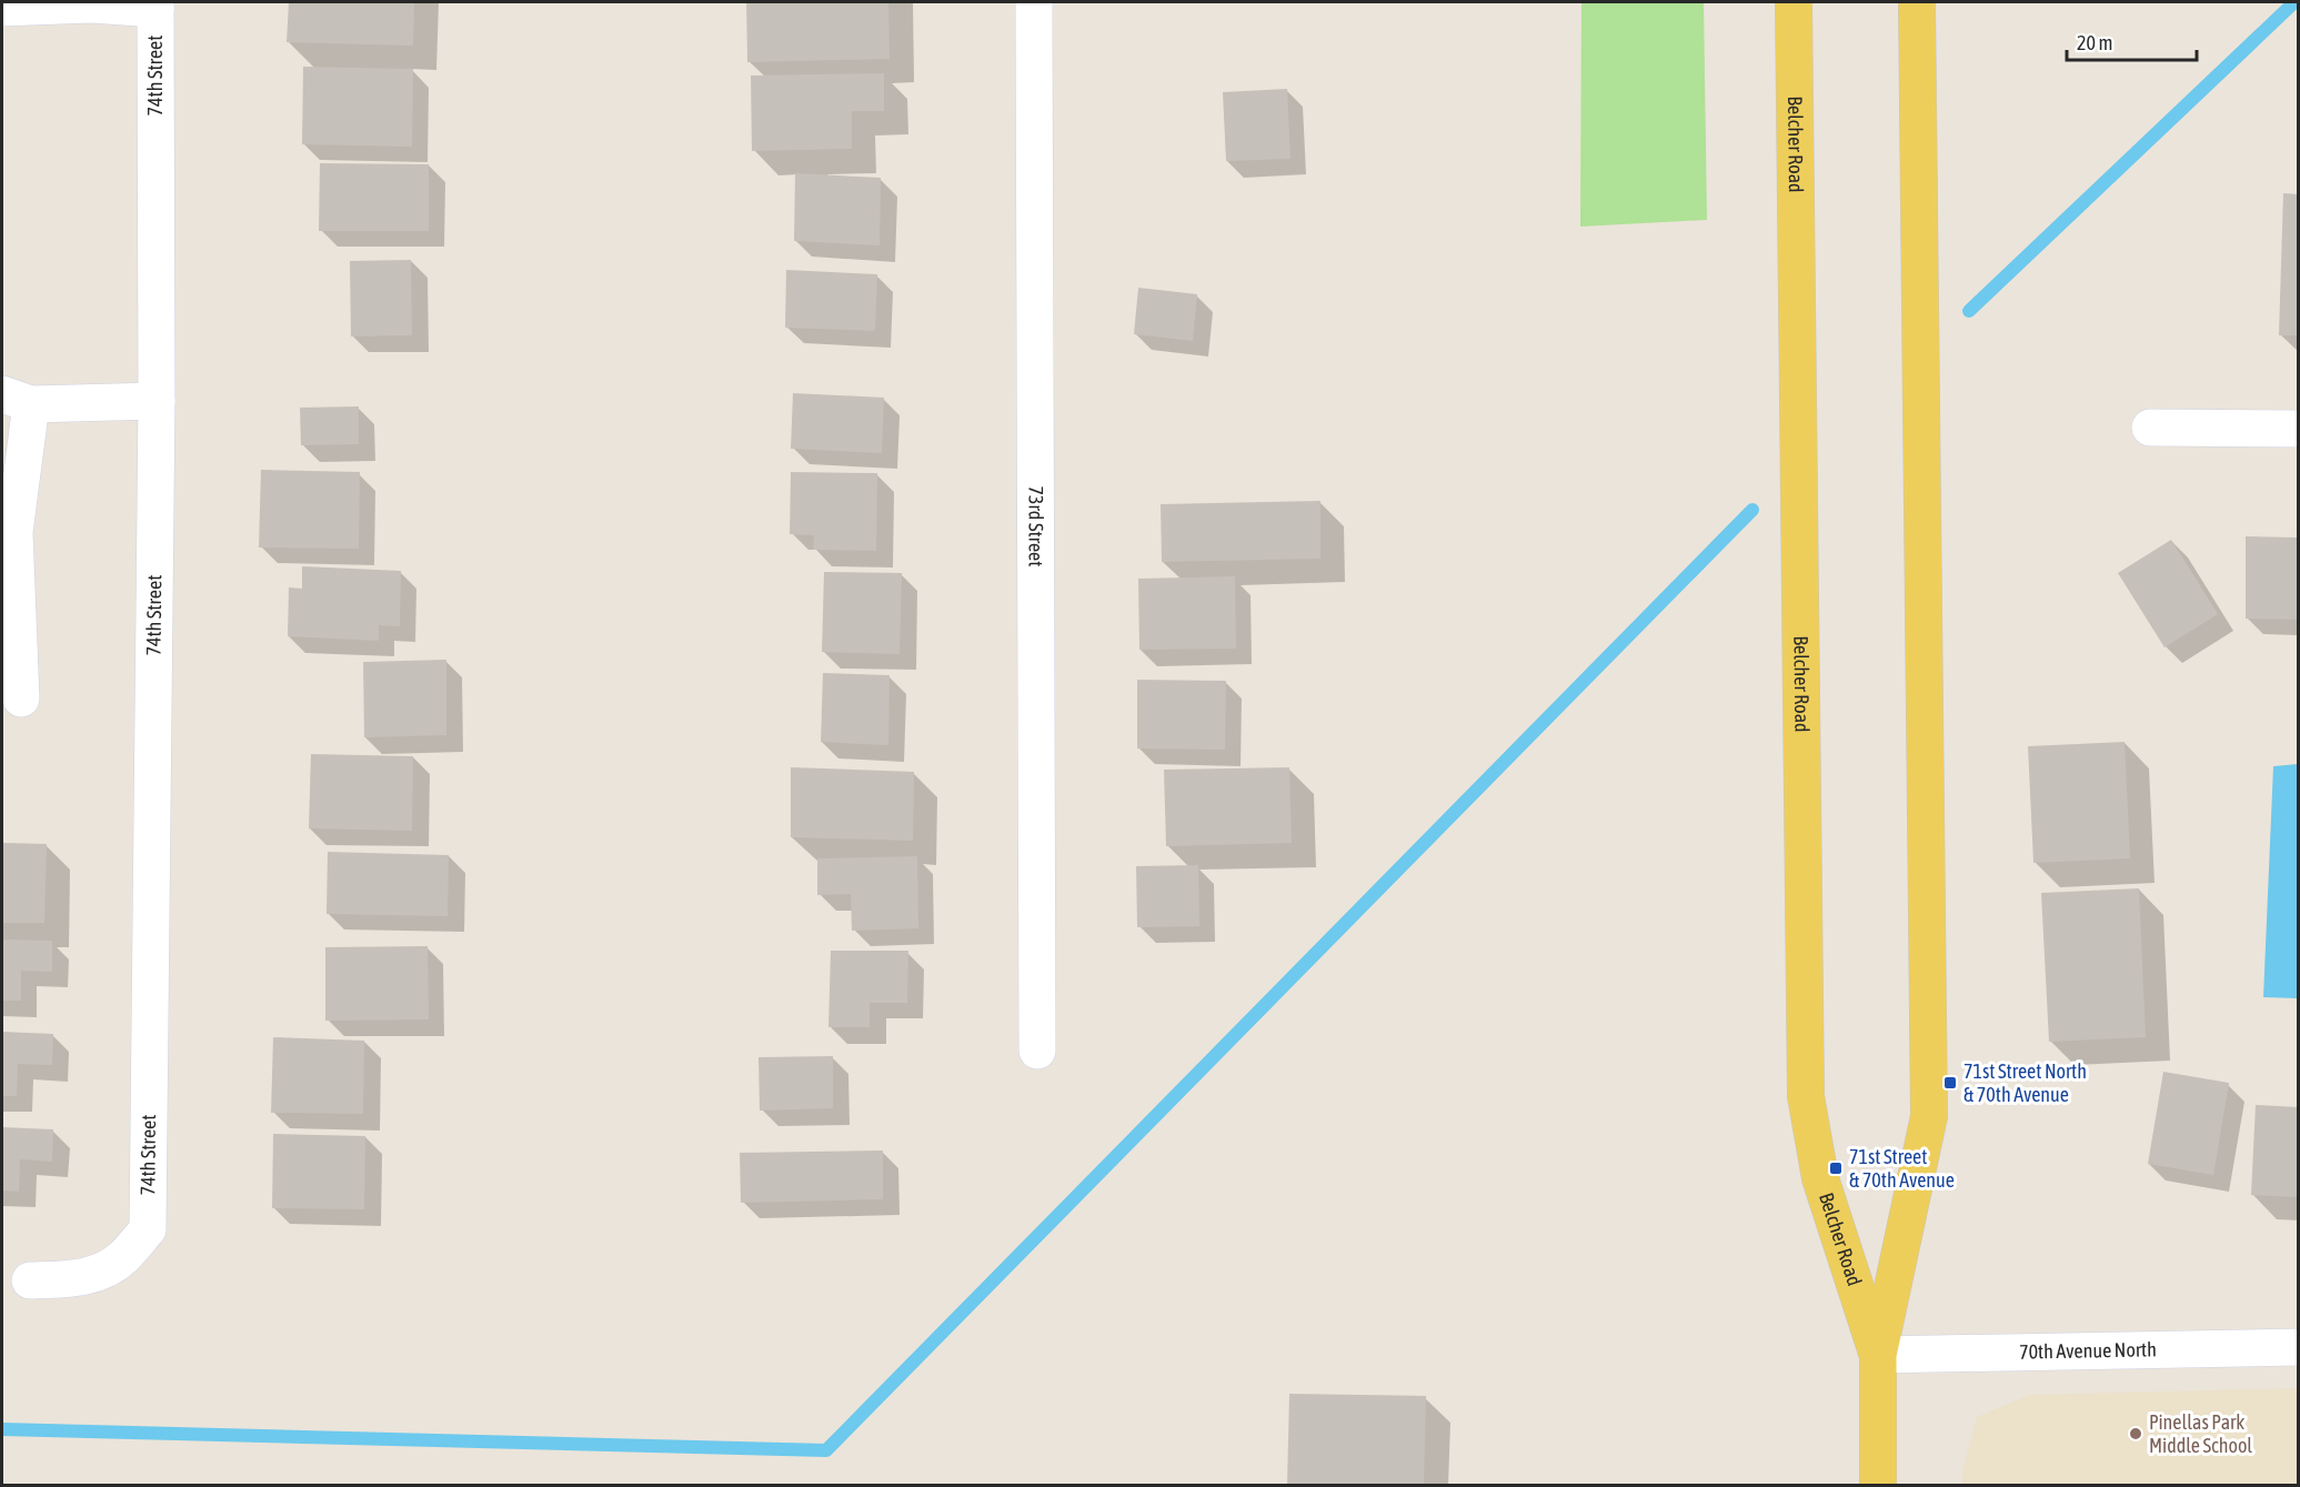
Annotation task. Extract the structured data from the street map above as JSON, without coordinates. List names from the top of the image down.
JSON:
{
  "streets": {
    "main road": ["Belcher Road"],
    "street": ["74th Street", "73rd Street", "70th Avenue North"]
  },
  "crossings": [
    ["Belcher Road", "70th Avenue North"]
  ],
  "places": {
    "transit": ["71st Street North & 70th Avenue", "71st Street & 70th Avenue"],
    "other": ["Pinellas Park Middle School"]
  },
  "scale_bar": "20 m"
}
